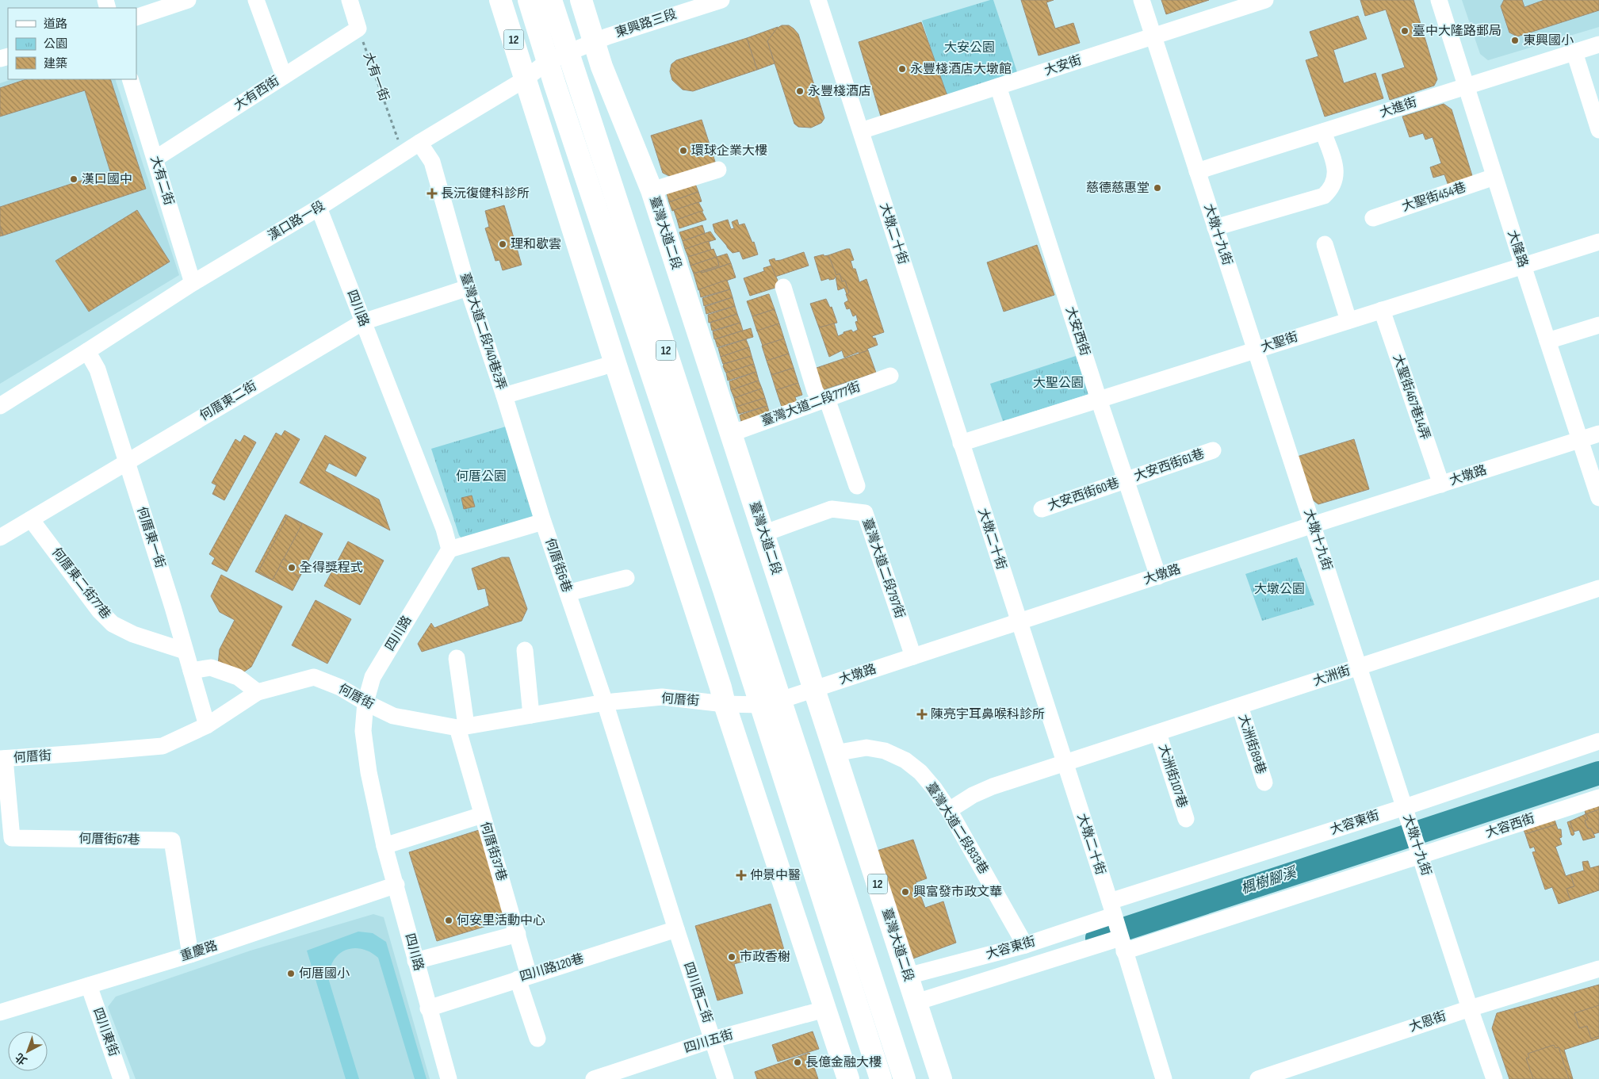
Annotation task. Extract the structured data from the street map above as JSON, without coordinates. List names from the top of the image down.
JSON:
{
  "streets": {
    "main road": ["12", "臺灣大道二段"],
    "street": [
      "東興路三段",
      "大安街",
      "大有西街",
      "大進街",
      "大有二街",
      "大聖街454巷",
      "漢口路一段",
      "大墩二十街",
      "大墩十九街",
      "大隆路",
      "四川路",
      "臺灣大道二段740巷2弄",
      "大安西街",
      "大聖街",
      "大聖街467巷14弄",
      "何厝東二街",
      "臺灣大道二段777街",
      "大安西街61巷",
      "大墩路",
      "大安西街60巷",
      "何厝東一街",
      "何厝街6巷",
      "臺灣大道二段797街",
      "何厝東二街77巷",
      "大洲街",
      "何厝街",
      "大洲街89巷",
      "大洲街107巷",
      "大容東街",
      "大容西街",
      "臺灣大道二段833巷",
      "何厝街67巷",
      "何厝街37巷",
      "重慶路",
      "四川路120巷",
      "四川西二街",
      "大恩街",
      "四川東街",
      "四川五街"
    ],
    "path": ["大有一街"]
  },
  "crossings": [
    ["東興路三段", "漢口路一段"],
    ["東興路三段", "臺灣大道二段"],
    ["12", "漢口路一段"],
    ["12", "大墩路"],
    ["12", "何厝街"],
    ["12", "四川五街"],
    ["大安街", "大墩二十街"],
    ["大安街", "大墩十九街"],
    ["大安街", "大安西街"],
    ["大有一街", "大有西街"],
    ["大有一街", "漢口路一段"],
    ["大有西街", "大有二街"],
    ["大進街", "大墩十九街"],
    ["大進街", "大隆路"],
    ["大有二街", "漢口路一段"],
    ["大聖街454巷", "大隆路"],
    ["漢口路一段", "臺灣大道二段"],
    ["漢口路一段", "四川路"],
    ["漢口路一段", "臺灣大道二段740巷2弄"],
    ["漢口路一段", "何厝東一街"],
    ["臺灣大道二段", "臺灣大道二段777街"],
    ["臺灣大道二段", "大墩路"],
    ["臺灣大道二段", "臺灣大道二段797街"],
    ["臺灣大道二段", "大容東街"],
    ["臺灣大道二段", "臺灣大道二段833巷"],
    ["大墩二十街", "大聖街"],
    ["大墩二十街", "大墩路"],
    ["大墩二十街", "大洲街"],
    ["大墩二十街", "大容東街"],
    ["大墩十九街", "大聖街"],
    ["大墩十九街", "大墩路"],
    ["大墩十九街", "大洲街"],
    ["大墩十九街", "大容東街"],
    ["大墩十九街", "大容西街"],
    ["大墩十九街", "大恩街"],
    ["大隆路", "大聖街"],
    ["大隆路", "大墩路"],
    ["四川路", "何厝東二街"],
    ["四川路", "何厝街6巷"],
    ["四川路", "何厝街"],
    ["四川路", "重慶路"],
    ["四川路", "四川路120巷"],
    ["臺灣大道二段740巷2弄", "何厝東二街"],
    ["臺灣大道二段740巷2弄", "何厝街6巷"],
    ["大安西街", "大聖街"],
    ["大安西街", "大安西街61巷"],
    ["大安西街", "大墩路"],
    ["大安西街", "大安西街60巷"],
    ["大聖街", "大聖街467巷14弄"],
    ["大聖街467巷14弄", "大墩路"],
    ["何厝東二街", "何厝東一街"],
    ["何厝東二街", "何厝東二街77巷"],
    ["大安西街61巷", "大安西街60巷"],
    ["大墩路", "臺灣大道二段797街"],
    ["大墩路", "何厝街"],
    ["何厝東一街", "何厝東二街77巷"],
    ["何厝東一街", "何厝街"],
    ["何厝街6巷", "何厝街"],
    ["何厝街6巷", "四川路120巷"],
    ["何厝街6巷", "四川西二街"],
    ["大洲街", "大洲街89巷"],
    ["大洲街", "大洲街107巷"],
    ["大洲街", "臺灣大道二段833巷"],
    ["何厝街", "何厝街67巷"],
    ["何厝街", "何厝街37巷"],
    ["大容東街", "大容西街"],
    ["大容東街", "臺灣大道二段833巷"],
    ["何厝街67巷", "重慶路"],
    ["何厝街37巷", "四川路120巷"],
    ["重慶路", "四川東街"],
    ["四川路120巷", "四川西二街"],
    ["四川西二街", "四川五街"]
  ],
  "water": ["楓樹腳溪"],
  "parks": [
    "大安公園",
    "大聖公園",
    "何厝公園",
    "大墩公園"
  ],
  "places": {
    "other": [
      "臺中大隆路郵局",
      "東興國小",
      "永豐棧酒店大墩館",
      "永豐棧酒店",
      "環球企業大樓",
      "漢口國中",
      "慈德慈惠堂",
      "理和歇雲",
      "全得獎程式",
      "興富發市政文華",
      "何安里活動中心",
      "市政香榭",
      "何厝國小",
      "長億金融大樓"
    ],
    "health": ["長沅復健科診所", "陳亮宇耳鼻喉科診所", "仲景中醫"]
  },
  "legend": ["道路", "公園", "建築"],
  "north": "bottom left"
}
